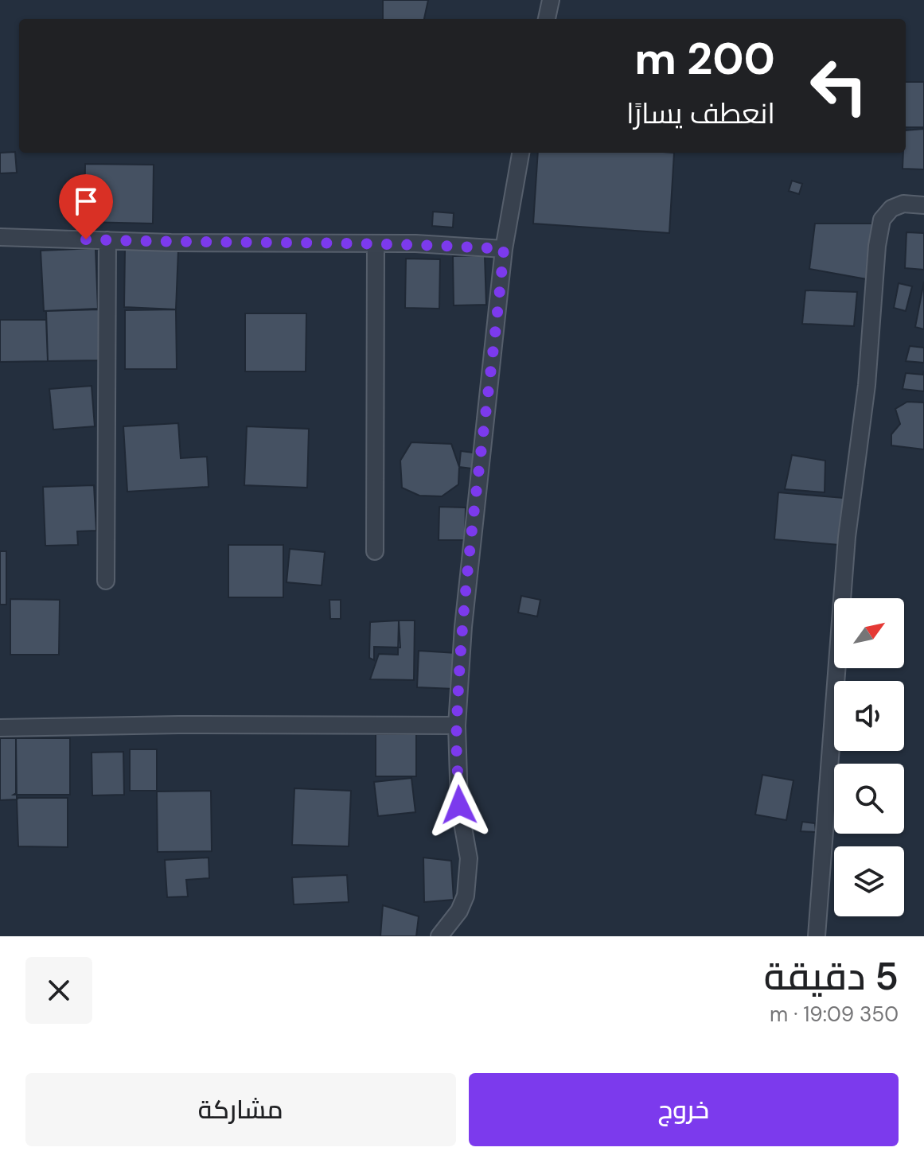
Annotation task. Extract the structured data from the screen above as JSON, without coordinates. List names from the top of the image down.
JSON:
{
  "north": "top right",
  "page": {
    "turn": ["200 m", "انعطف يسارًا"],
    "heading": ["5 دقيقة", "350 m · 19:09"],
    "buttons": ["خروج", "مشاركة"]
  }
}
